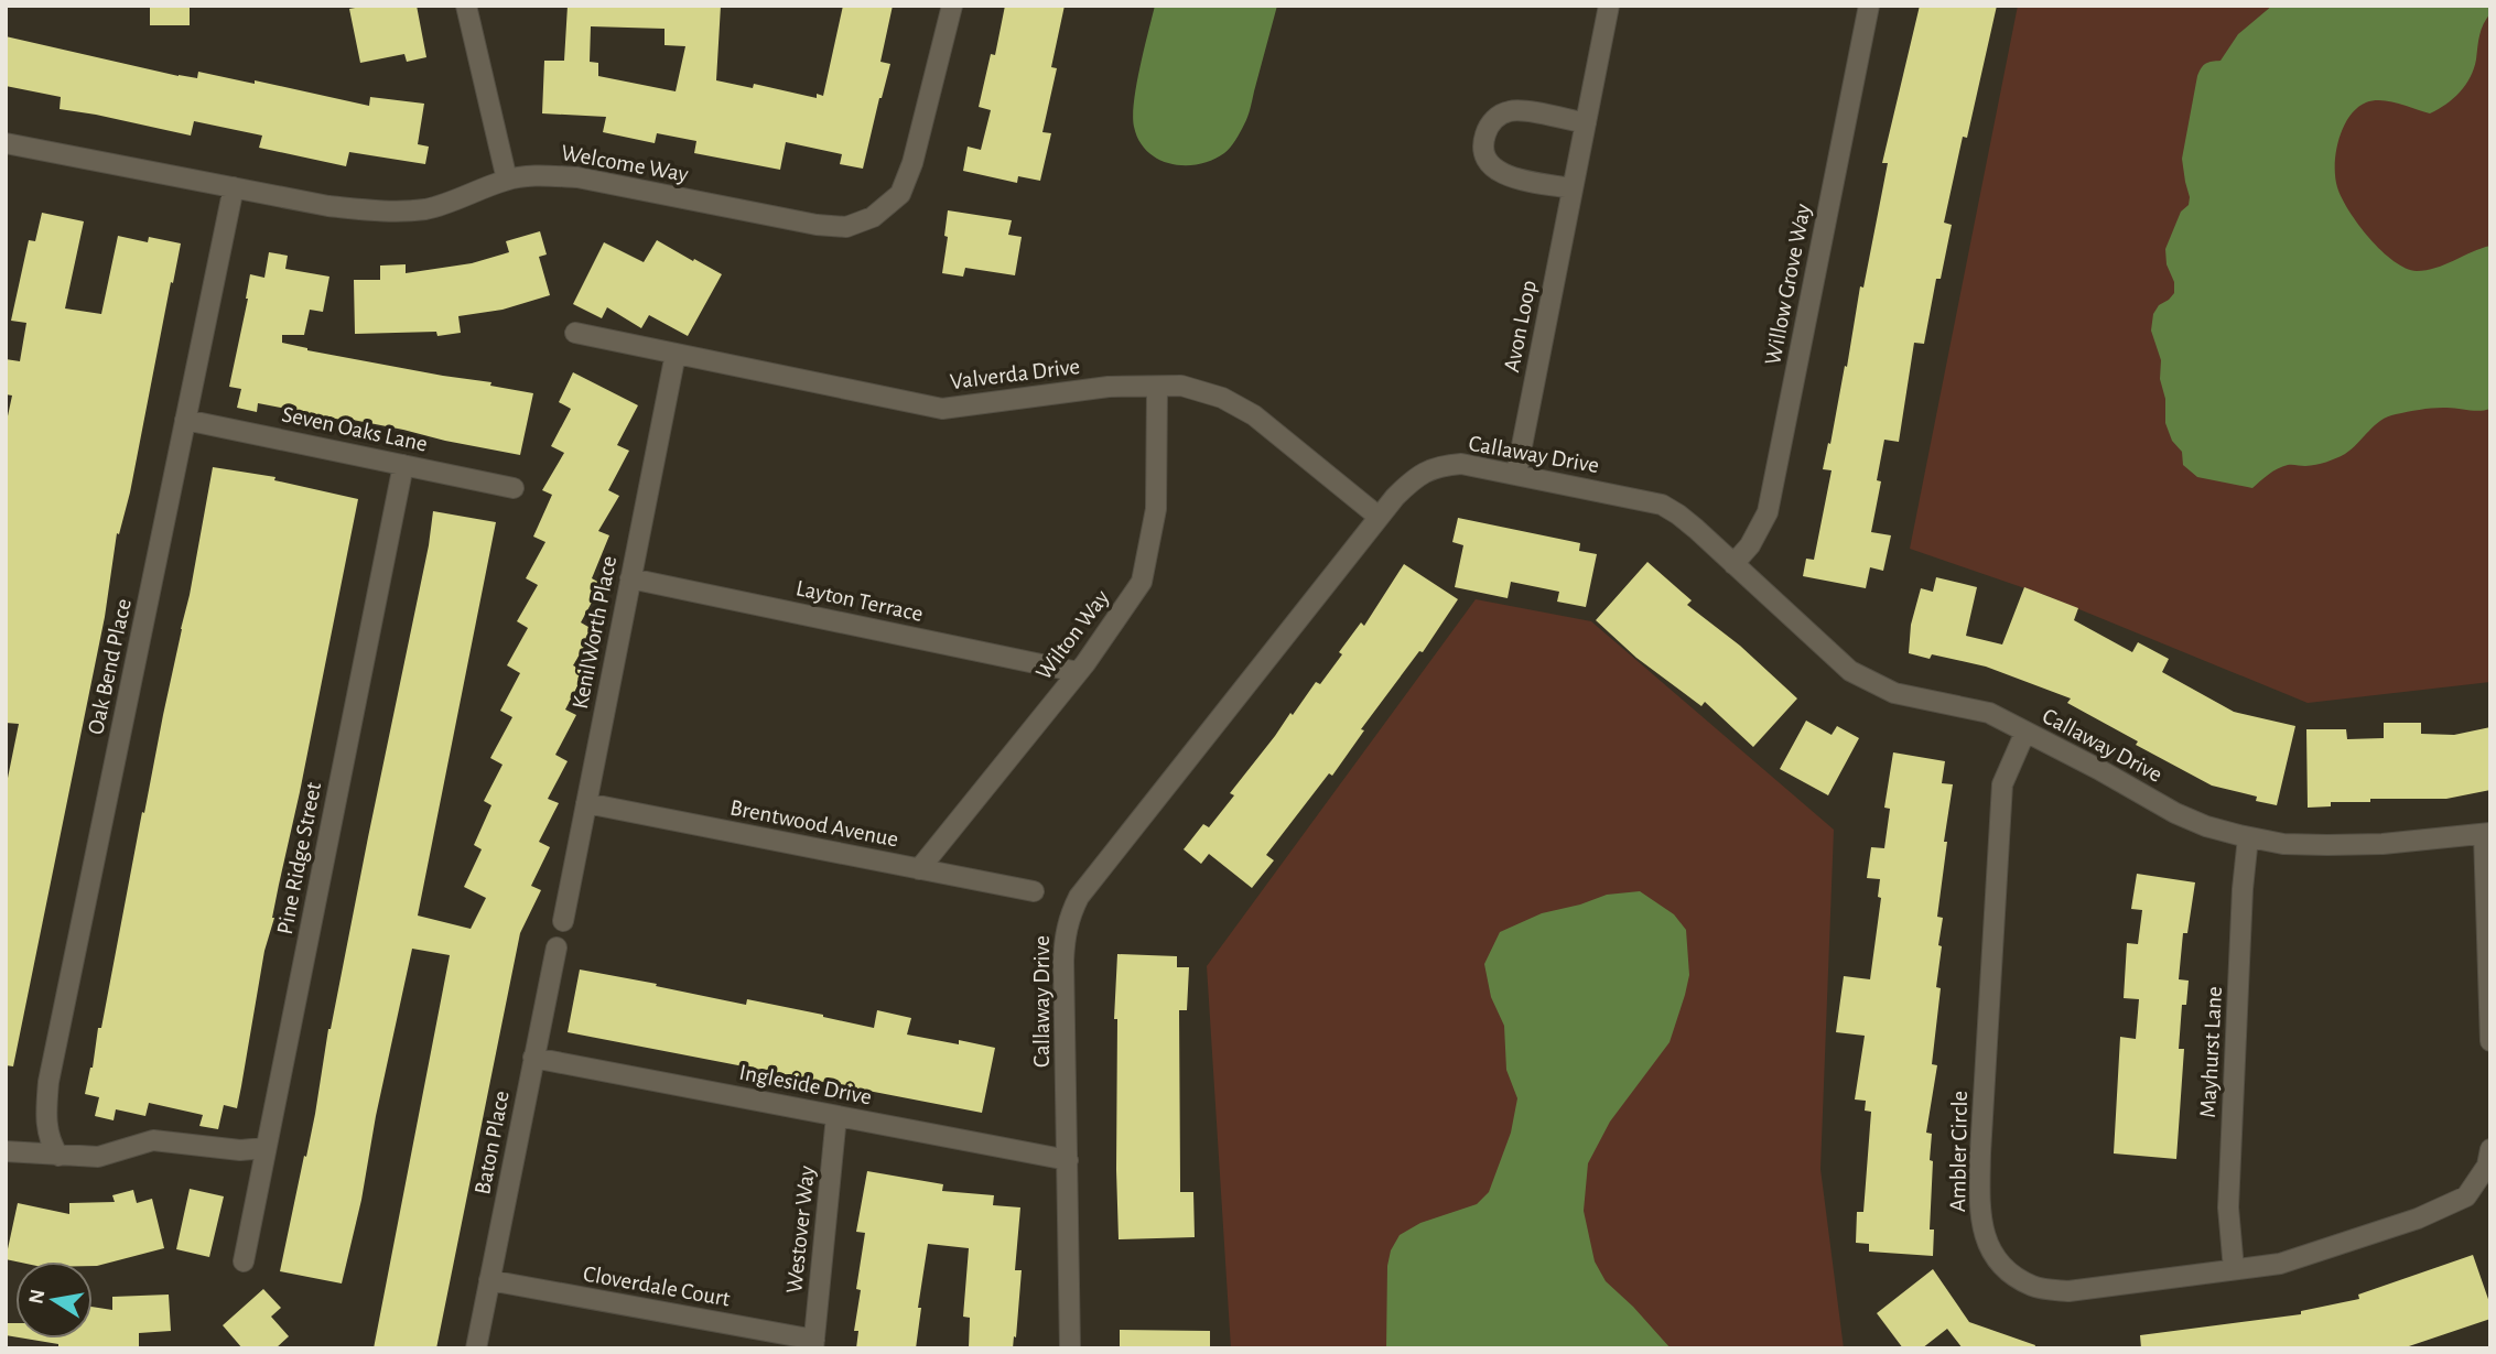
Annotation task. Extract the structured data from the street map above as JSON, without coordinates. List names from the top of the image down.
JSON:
{
  "streets": {
    "street": [
      "Welcome Way",
      "Willow Grove Way",
      "Avon Loop",
      "Valverda Drive",
      "Seven Oaks Lane",
      "Callaway Drive",
      "Layton Terrace",
      "KenilWorth Place",
      "Wilton Way",
      "Oak Bend Place",
      "Brentwood Avenue",
      "Pine Ridge Street",
      "Mayhurst Lane",
      "Ingleside Drive",
      "Baton Place",
      "Ambler Circle",
      "Westover Way",
      "Cloverdale Court"
    ]
  },
  "crossings": [
    ["Welcome Way", "Oak Bend Place"],
    ["Willow Grove Way", "Callaway Drive"],
    ["Avon Loop", "Callaway Drive"],
    ["Valverda Drive", "Callaway Drive"],
    ["Valverda Drive", "KenilWorth Place"],
    ["Valverda Drive", "Wilton Way"],
    ["Seven Oaks Lane", "Oak Bend Place"],
    ["Seven Oaks Lane", "Pine Ridge Street"],
    ["Callaway Drive", "Mayhurst Lane"],
    ["Callaway Drive", "Ingleside Drive"],
    ["Callaway Drive", "Ambler Circle"],
    ["Layton Terrace", "KenilWorth Place"],
    ["Layton Terrace", "Wilton Way"],
    ["KenilWorth Place", "Brentwood Avenue"],
    ["Wilton Way", "Brentwood Avenue"],
    ["Mayhurst Lane", "Ambler Circle"],
    ["Ingleside Drive", "Baton Place"],
    ["Ingleside Drive", "Westover Way"],
    ["Baton Place", "Cloverdale Court"],
    ["Westover Way", "Cloverdale Court"]
  ],
  "north": "left"
}
